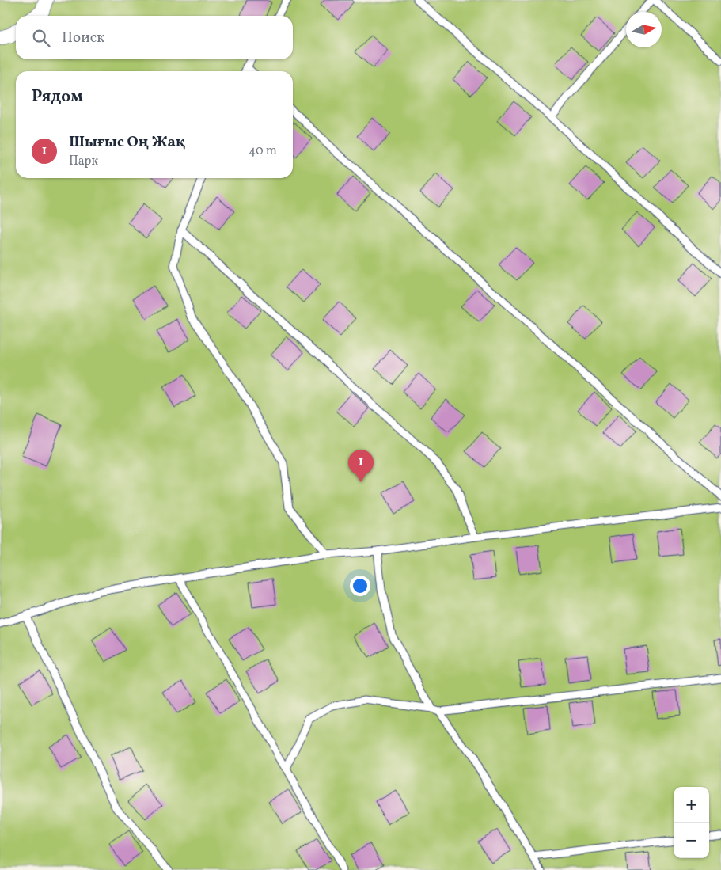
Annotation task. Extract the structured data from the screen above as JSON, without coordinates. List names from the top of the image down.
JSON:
{
  "north": "right",
  "page": {
    "search": "Поиск",
    "heading": "Рядом",
    "list": [
      {
        "mark": "1",
        "name": "Шығыс Оң Жақ",
        "note": "Парк",
        "value": "40 m"
      }
    ],
    "pins": "1",
    "map_buttons": ["+", "−"]
  }
}
